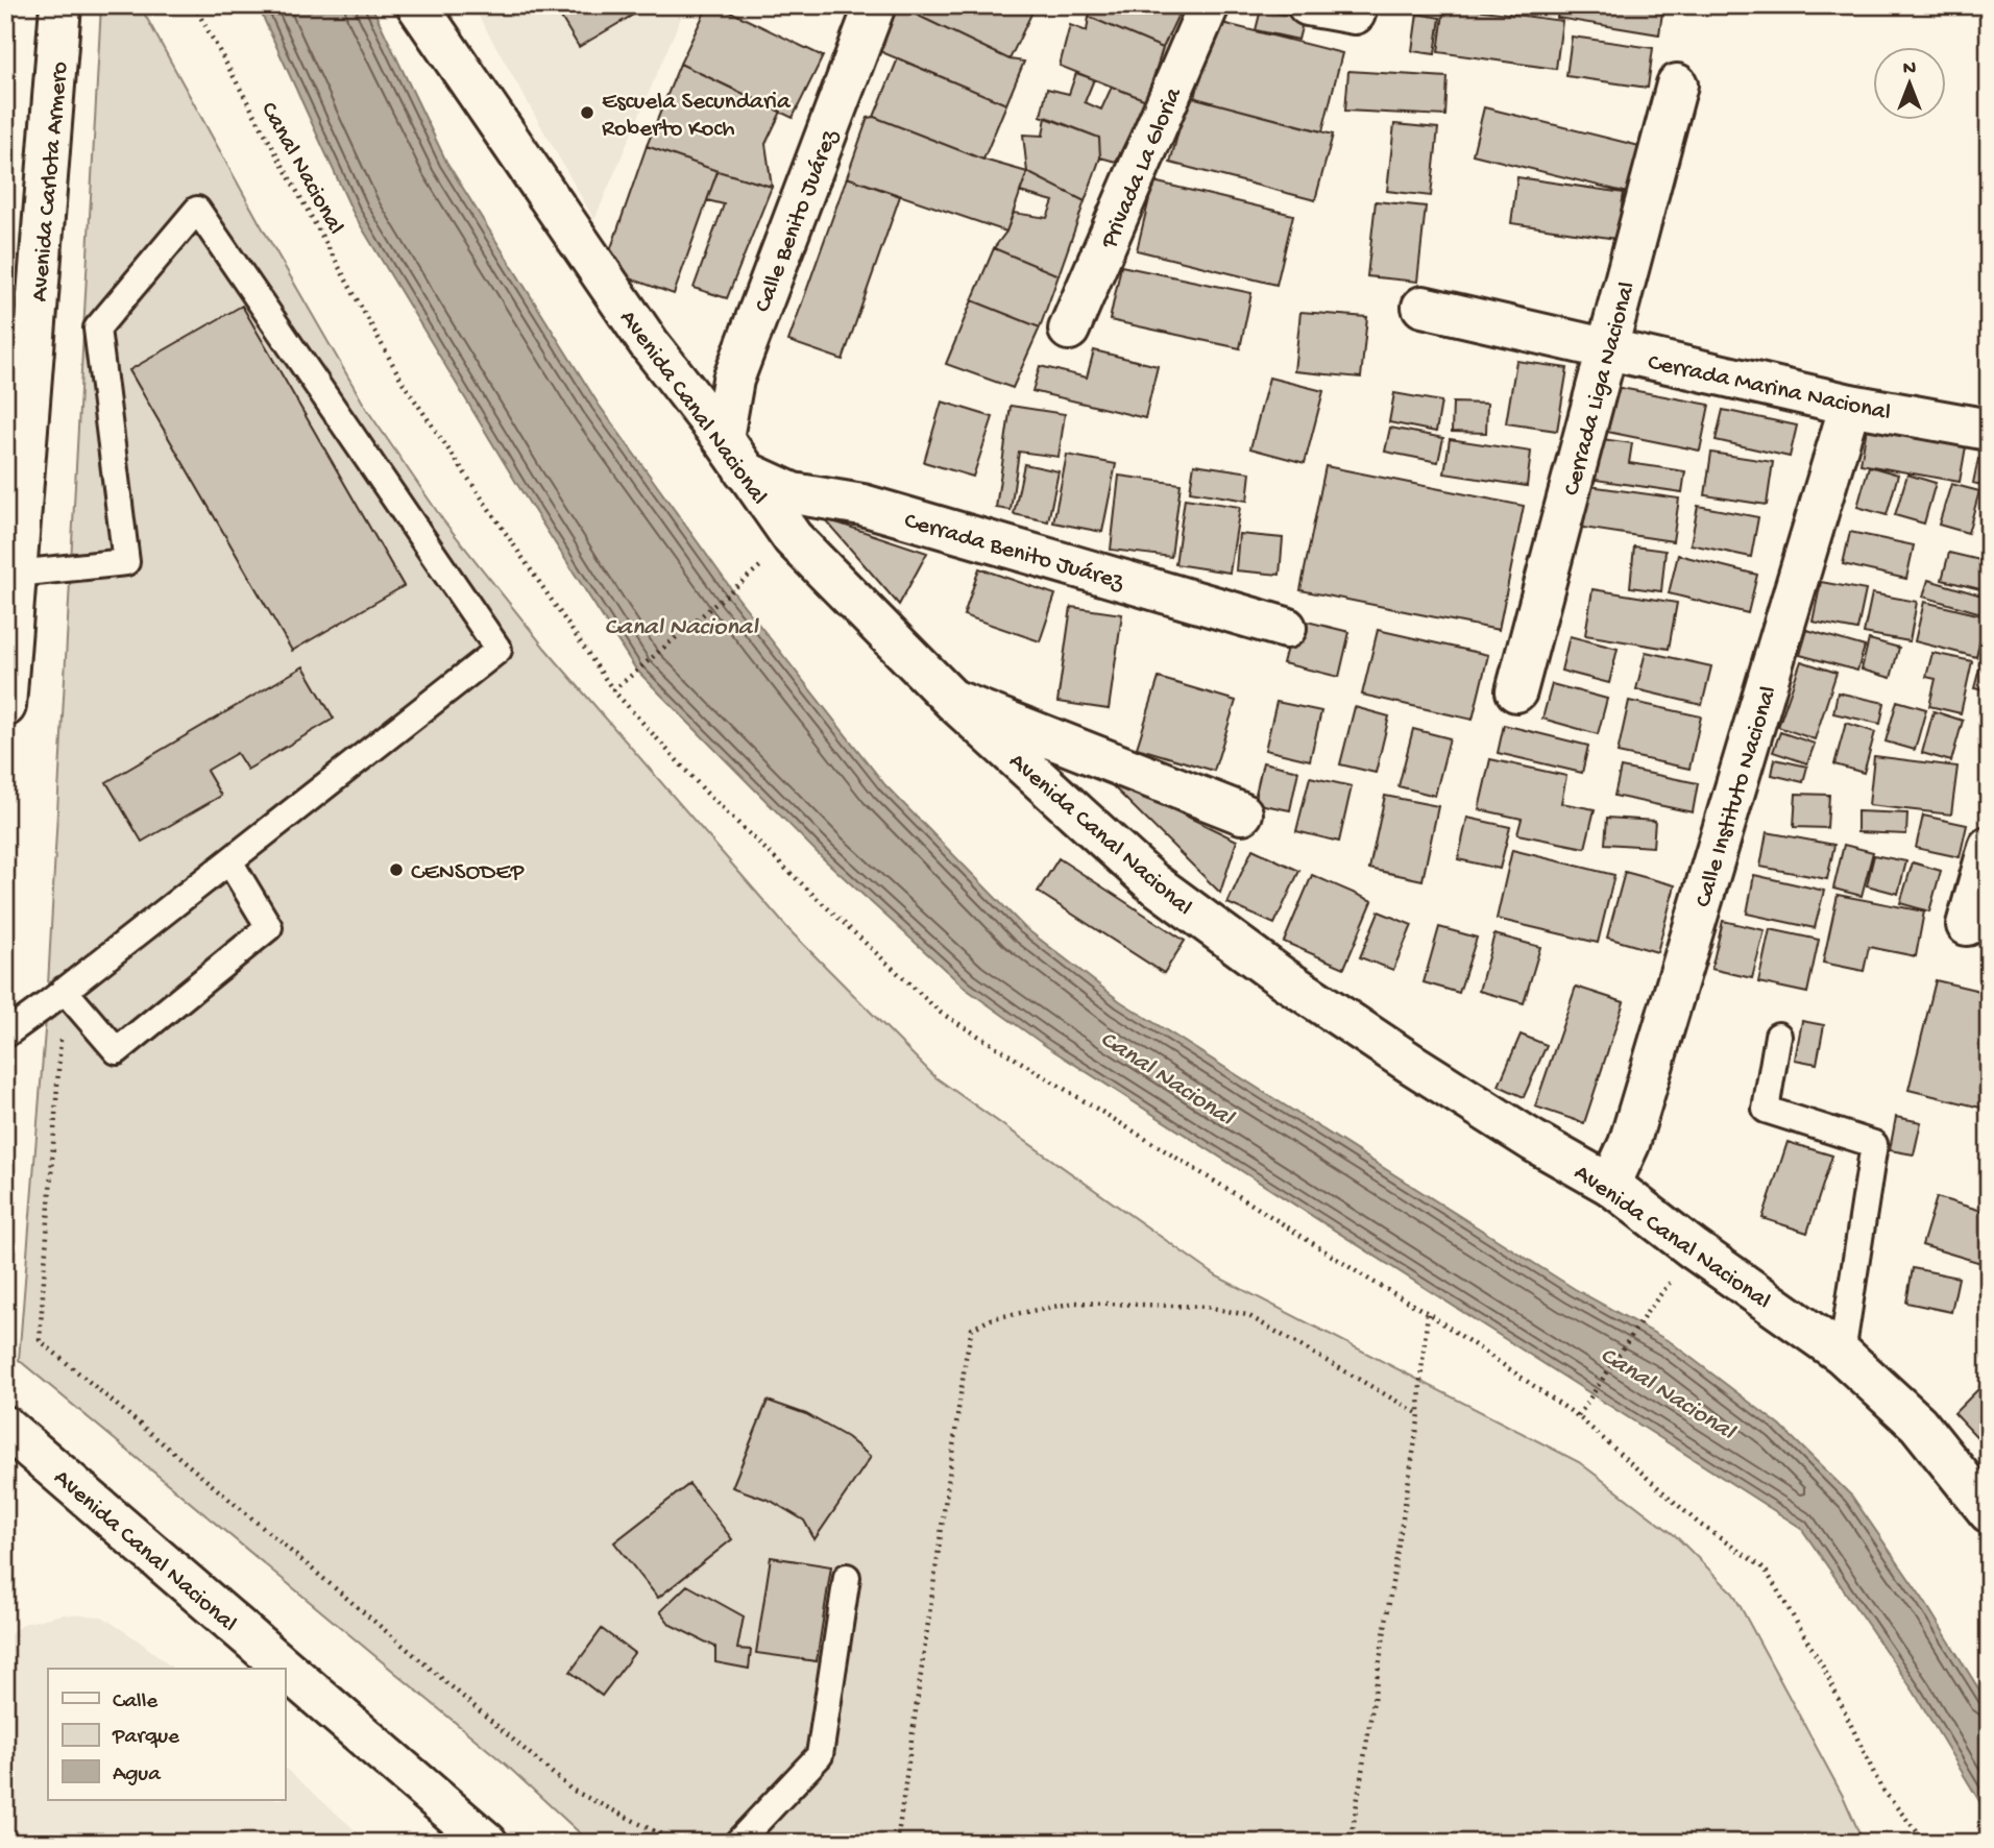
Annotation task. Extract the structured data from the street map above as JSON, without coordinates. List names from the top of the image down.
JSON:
{
  "streets": {
    "street": [
      "Privada La Gloria",
      "Avenida Carlota Armero",
      "Calle Benito Juárez",
      "Cerrada Marina Nacional",
      "Cerrada Liga Nacional",
      "Avenida Canal Nacional",
      "Cerrada Benito Juárez",
      "Calle Instituto Nacional"
    ],
    "path": ["Canal Nacional"]
  },
  "crossings": [
    ["Calle Benito Juárez", "Avenida Canal Nacional"],
    ["Cerrada Marina Nacional", "Cerrada Liga Nacional"],
    ["Cerrada Marina Nacional", "Calle Instituto Nacional"],
    ["Avenida Canal Nacional", "Cerrada Benito Juárez"],
    ["Avenida Canal Nacional", "Calle Instituto Nacional"]
  ],
  "water": ["Canal Nacional"],
  "places": ["Escuela Secundaria Roberto Koch", "CENSODEP"],
  "legend": ["Calle", "Parque", "Agua"],
  "north": "top"
}
